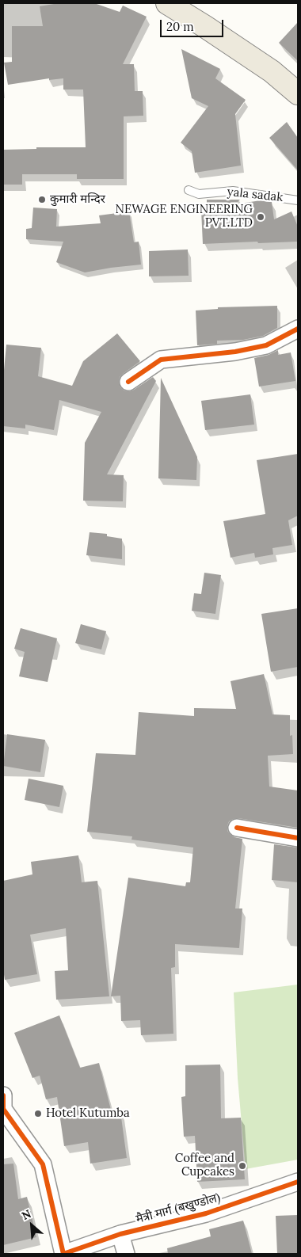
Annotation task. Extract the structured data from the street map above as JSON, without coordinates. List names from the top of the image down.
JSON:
{
  "streets": {
    "street": ["मैत्री मार्ग (बखुण्डोल)"],
    "lane": ["yala sadak"]
  },
  "places": [
    "कुमारी मन्दिर",
    "NEWAGE ENGINEERING PVT.LTD",
    "Hotel Kutumba",
    "Coffee and Cupcakes"
  ],
  "scale_bar": "20 m",
  "north": "top left"
}
